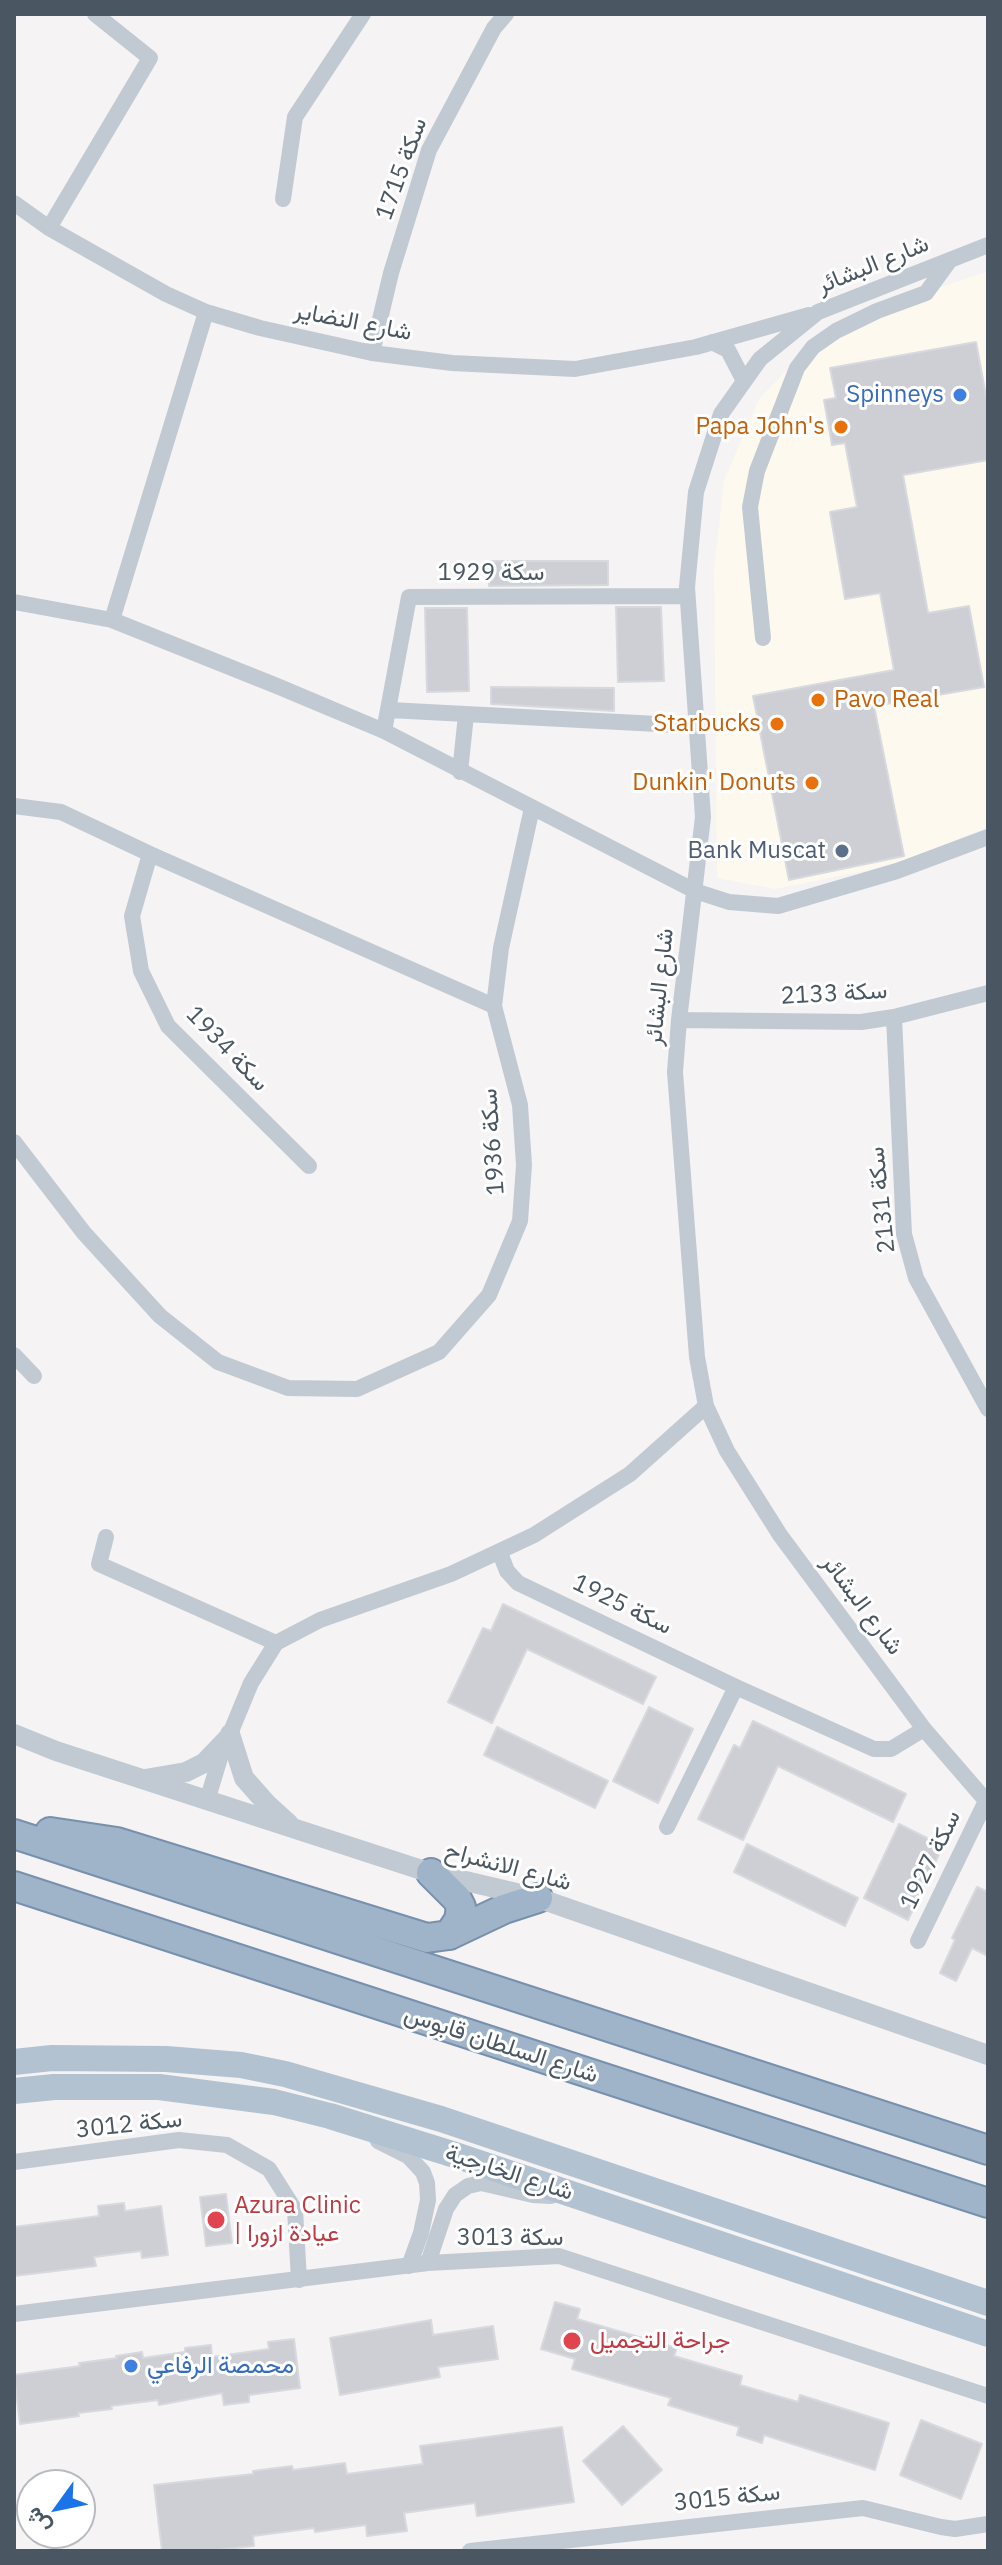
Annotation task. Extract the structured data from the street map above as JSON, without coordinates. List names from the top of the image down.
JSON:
{
  "streets": {
    "highway": ["شارع السلطان قابوس"],
    "main road": ["شارع الخارجية"],
    "street": [
      "سكة 1715",
      "شارع البشائر",
      "شارع النضاير",
      "سكة 1929",
      "سكة 2133",
      "سكة 1934",
      "سكة 1936",
      "سكة 2131",
      "سكة 1925",
      "سكة 1927",
      "شارع الانشراح",
      "سكة 3012",
      "سكة 3013",
      "سكة 3015"
    ]
  },
  "crossings": [
    ["سكة 1715", "شارع النضاير"],
    ["شارع البشائر", "شارع النضاير"],
    ["شارع البشائر", "سكة 1929"],
    ["شارع البشائر", "سكة 2133"],
    ["شارع البشائر", "سكة 1925"],
    ["شارع البشائر", "سكة 1927"],
    ["سكة 2133", "سكة 2131"],
    ["سكة 3012", "سكة 3013"]
  ],
  "places": [
    "Spinneys",
    "Papa John's",
    "Pavo Real",
    "Starbucks",
    "Dunkin' Donuts",
    "Bank Muscat",
    "Azura Clinic | عيادة ازورا",
    "جراحة التجميل",
    "محمصة الرفاعي"
  ],
  "north": "bottom left"
}
